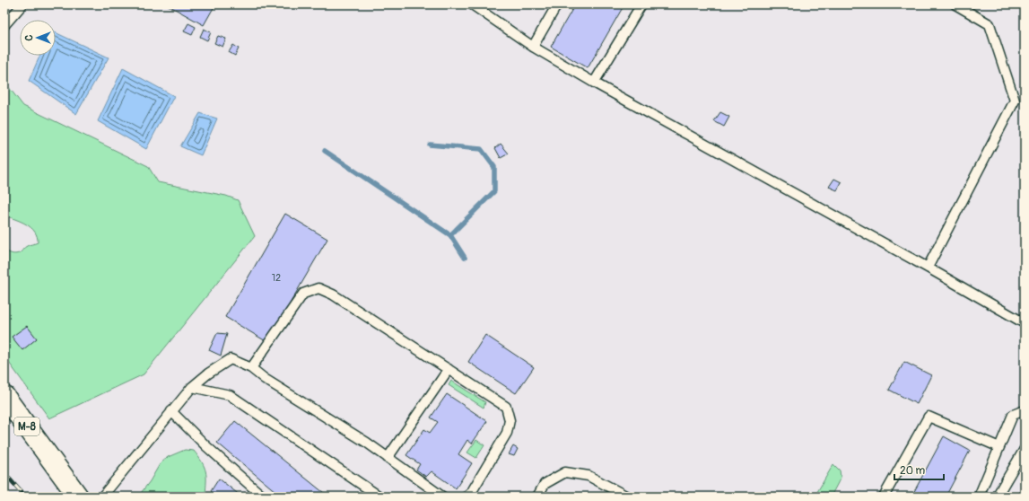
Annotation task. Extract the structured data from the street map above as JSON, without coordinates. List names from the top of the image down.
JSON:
{
  "streets": {
    "main road": ["М-8"]
  },
  "house_numbers": ["12"],
  "scale_bar": "20 m",
  "north": "left"
}
